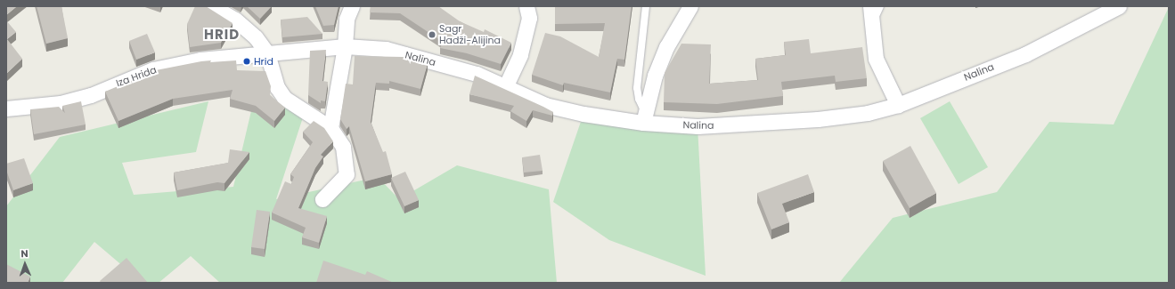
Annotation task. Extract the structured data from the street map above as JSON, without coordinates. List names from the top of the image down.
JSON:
{
  "streets": {
    "street": ["Nalina", "Iza Hrida"]
  },
  "crossings": [
    ["Nalina", "Iza Hrida"]
  ],
  "districts": ["HRID"],
  "places": ["Sagr Hadži-Alijina", "Hrid"],
  "north": "top"
}
